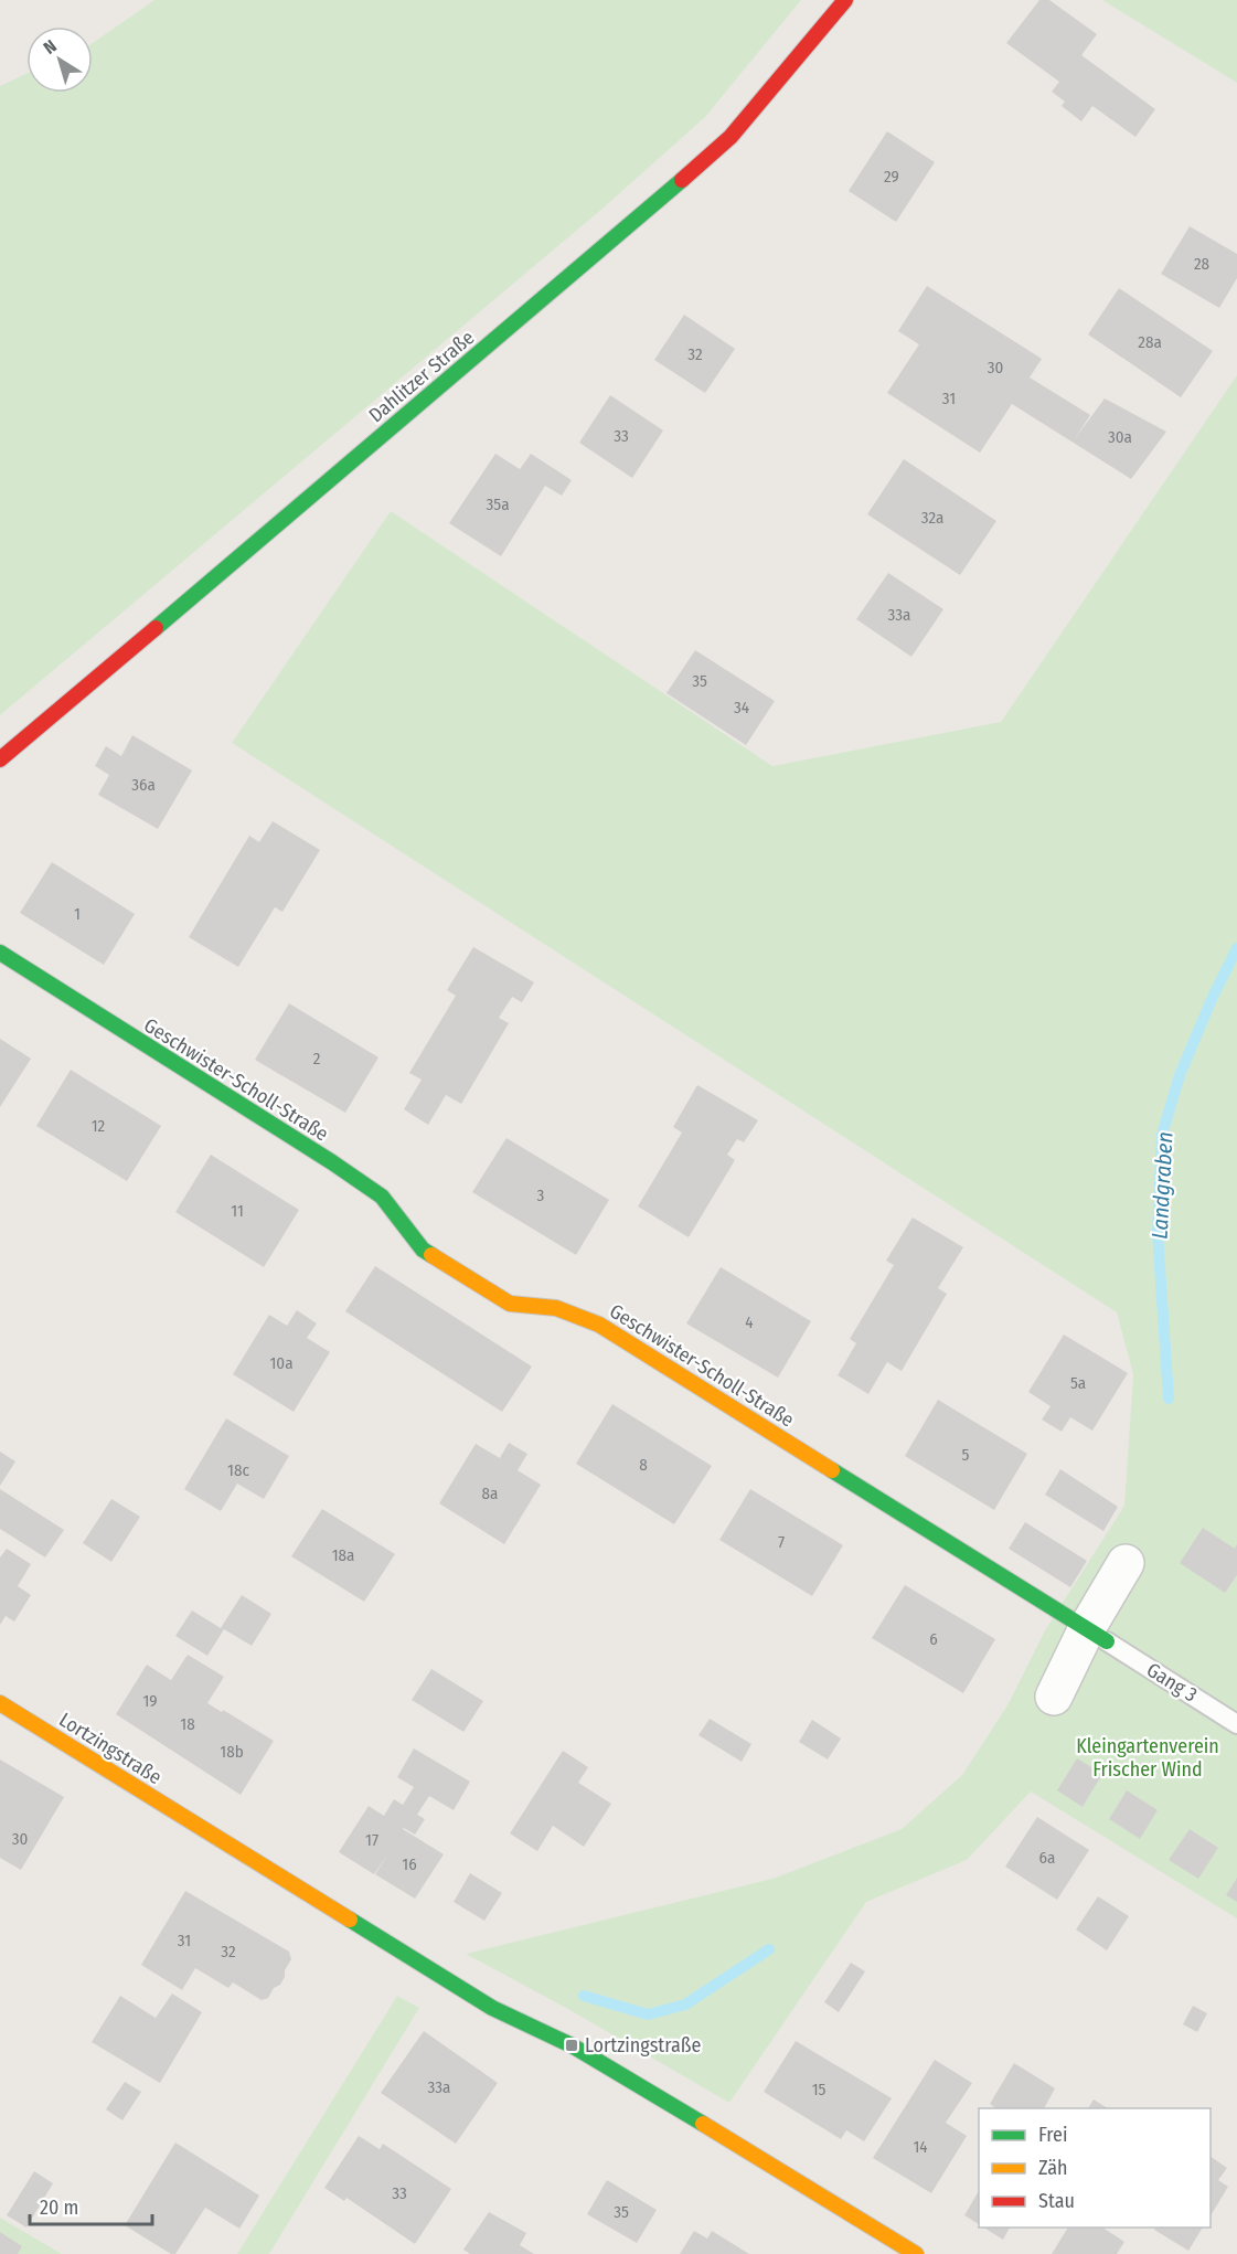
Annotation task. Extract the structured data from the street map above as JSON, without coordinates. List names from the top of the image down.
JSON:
{
  "streets": {
    "street": ["Dahlitzer Straße", "Geschwister-Scholl-Straße", "Lortzingstraße"],
    "lane": ["Gang 3"]
  },
  "crossings": [
    ["Geschwister-Scholl-Straße", "Gang 3"]
  ],
  "water": ["Landgraben"],
  "parks": ["Kleingartenverein Frischer Wind"],
  "places": {
    "transit": ["Lortzingstraße"]
  },
  "house_numbers": [
    "29",
    "28",
    "28a",
    "32",
    "30",
    "31",
    "33",
    "30a",
    "35a",
    "32a",
    "33a",
    "35",
    "34",
    "36a",
    "1",
    "2",
    "12",
    "3",
    "11",
    "4",
    "10a",
    "5a",
    "5",
    "8",
    "18c",
    "8a",
    "7",
    "18a",
    "6",
    "19",
    "18",
    "18b",
    "30",
    "17",
    "6a",
    "16",
    "31",
    "32",
    "33a",
    "15",
    "14",
    "33",
    "35"
  ],
  "legend": ["Frei", "Zäh", "Stau"],
  "scale_bar": "20 m",
  "north": "top left"
}
